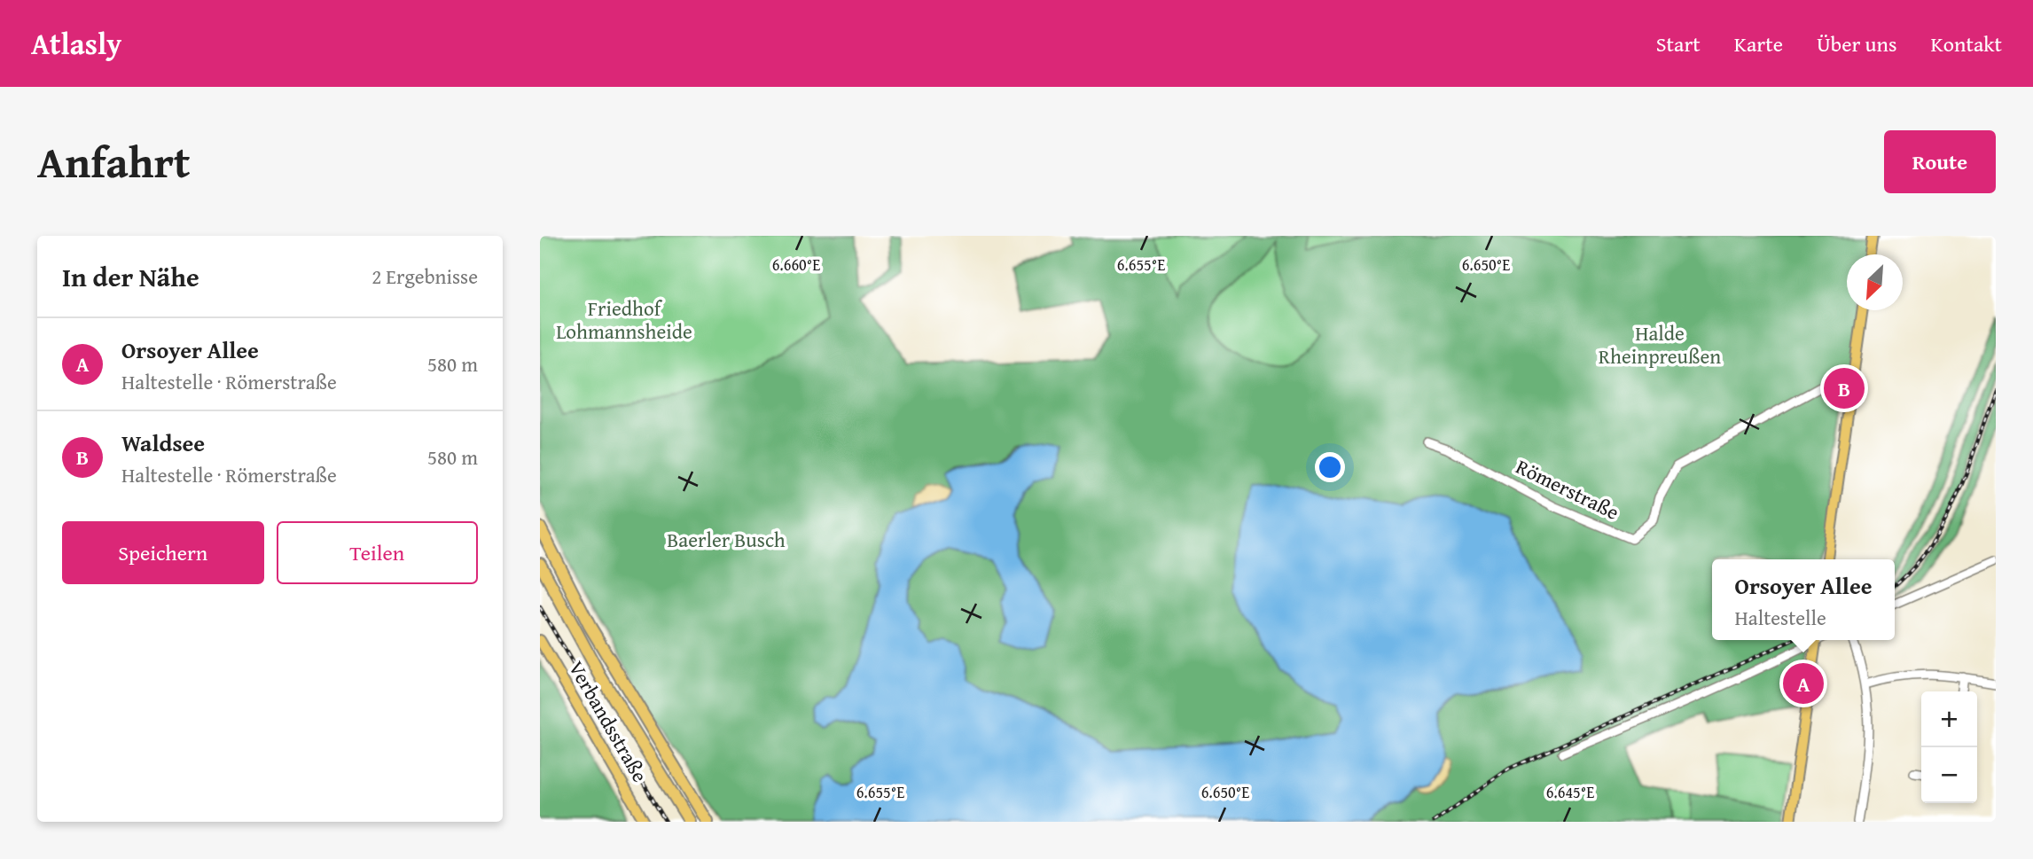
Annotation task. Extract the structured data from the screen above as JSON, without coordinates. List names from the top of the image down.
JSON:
{
  "streets": {
    "main road": ["Verbandsstraße"],
    "street": ["Römerstraße"]
  },
  "parks": ["Friedhof Lohmannsheide", "Halde Rheinpreußen", "Baerler Busch"],
  "north": "bottom left",
  "page": {
    "header": "Atlasly",
    "nav": [
      "Start",
      "Karte",
      "Über uns",
      "Kontakt"
    ],
    "title": "Anfahrt",
    "buttons": [
      "Route",
      ["Speichern", "Teilen"]
    ],
    "heading": ["In der Nähe", "2 Ergebnisse"],
    "list": [
      {
        "mark": "A",
        "name": "Orsoyer Allee",
        "note": "Haltestelle · Römerstraße",
        "value": "580 m"
      },
      {
        "mark": "B",
        "name": "Waldsee",
        "note": "Haltestelle · Römerstraße",
        "value": "580 m"
      }
    ],
    "pins": ["B", "A"],
    "popup": ["Orsoyer Allee", "Haltestelle"],
    "map_buttons": ["+", "−"]
  },
  "coordinates": [
    "6.660°E",
    "6.655°E",
    "6.650°E",
    "6.645°E"
  ]
}
